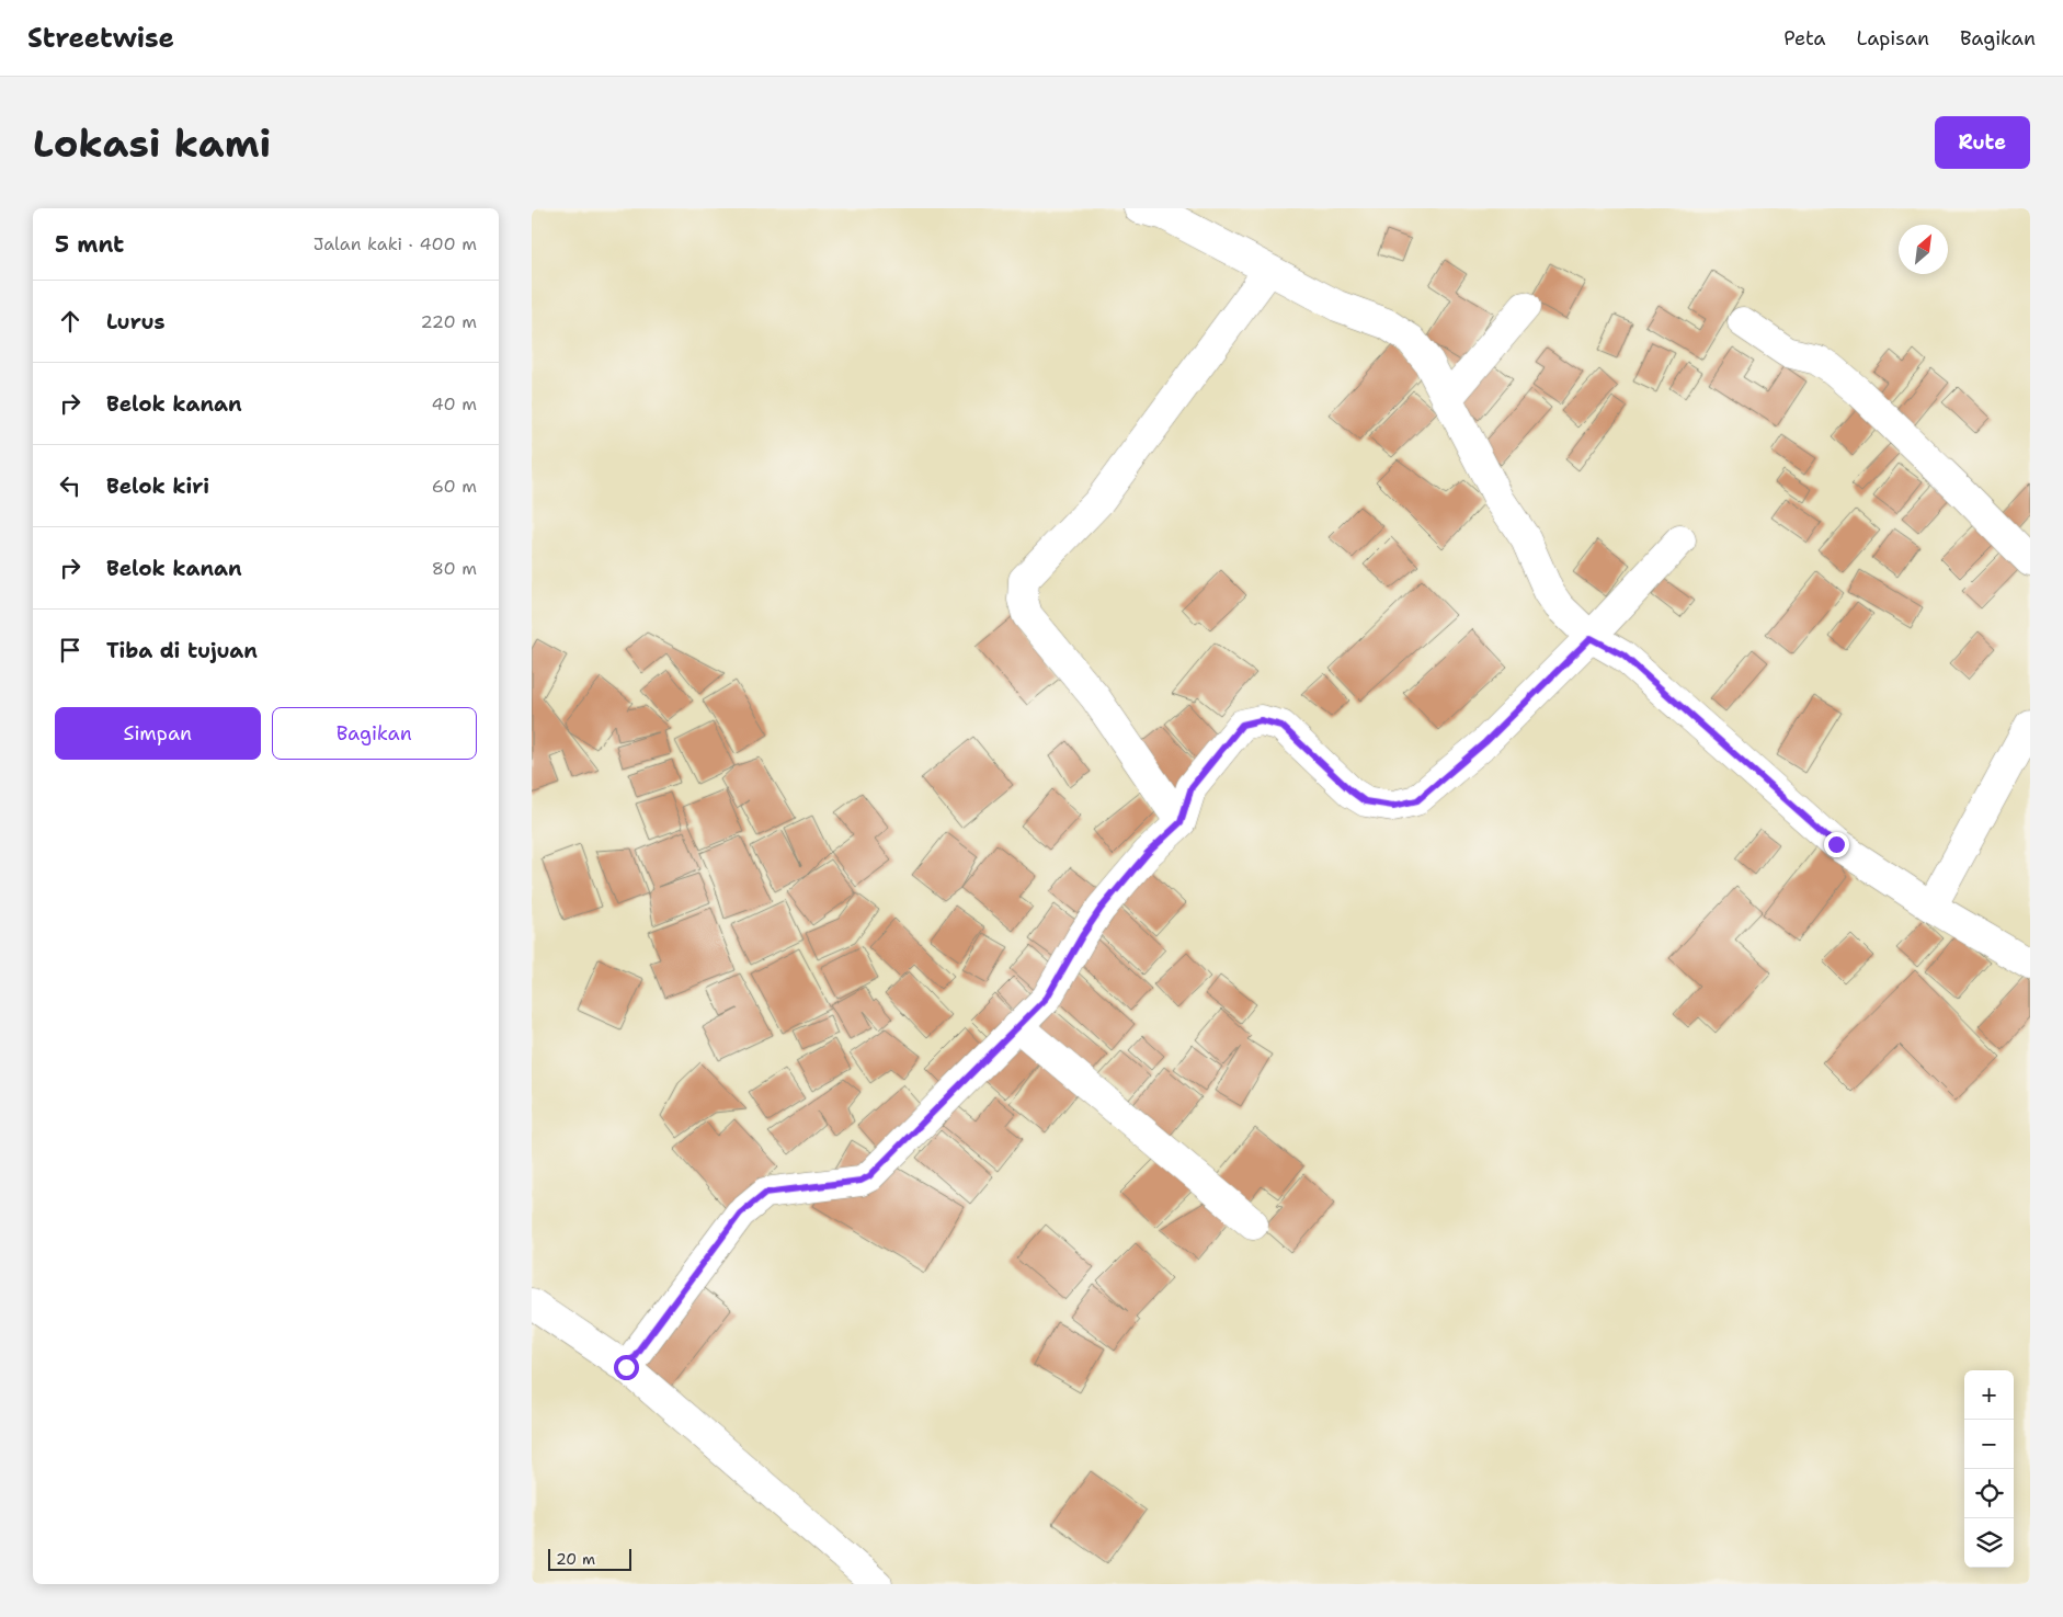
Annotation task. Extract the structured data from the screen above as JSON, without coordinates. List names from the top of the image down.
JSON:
{
  "scale_bar": "20 m",
  "north": "top right",
  "page": {
    "header": "Streetwise",
    "nav": ["Peta", "Lapisan", "Bagikan"],
    "buttons": [
      "Rute",
      ["Simpan", "Bagikan"]
    ],
    "title": "Lokasi kami",
    "heading": ["5 mnt", "Jalan kaki · 400 m"],
    "list": [
      ["Lurus", "220 m"],
      ["Belok kanan", "40 m"],
      ["Belok kiri", "60 m"],
      ["Belok kanan", "80 m"],
      "Tiba di tujuan"
    ],
    "map_buttons": ["+", "−"],
    "scale": "20 m"
  }
}
